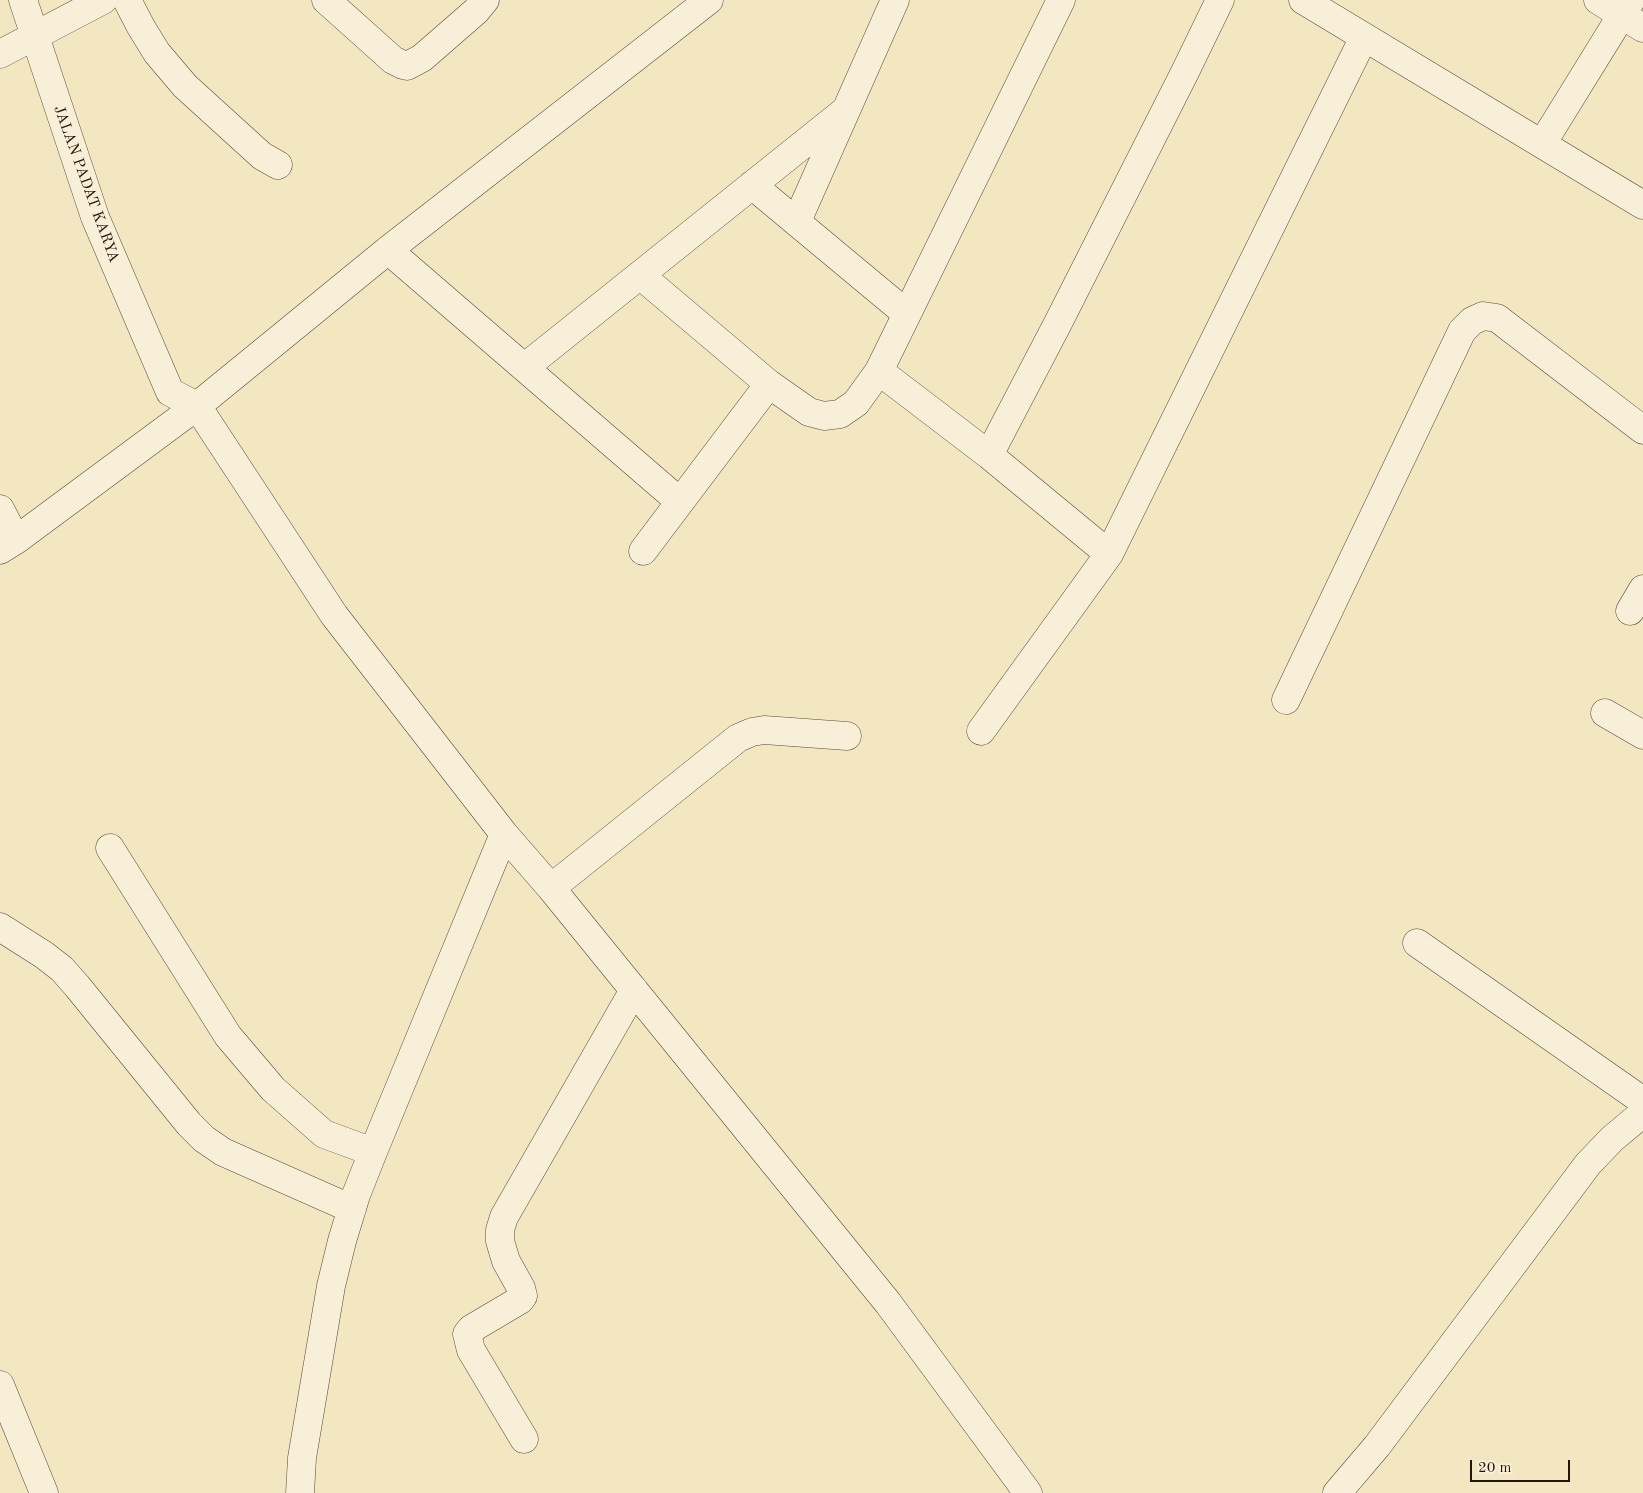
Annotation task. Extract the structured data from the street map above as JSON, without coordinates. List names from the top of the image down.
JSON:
{
  "streets": {
    "street": ["JALAN PADAT KARYA"]
  },
  "scale_bar": "20 m"
}
